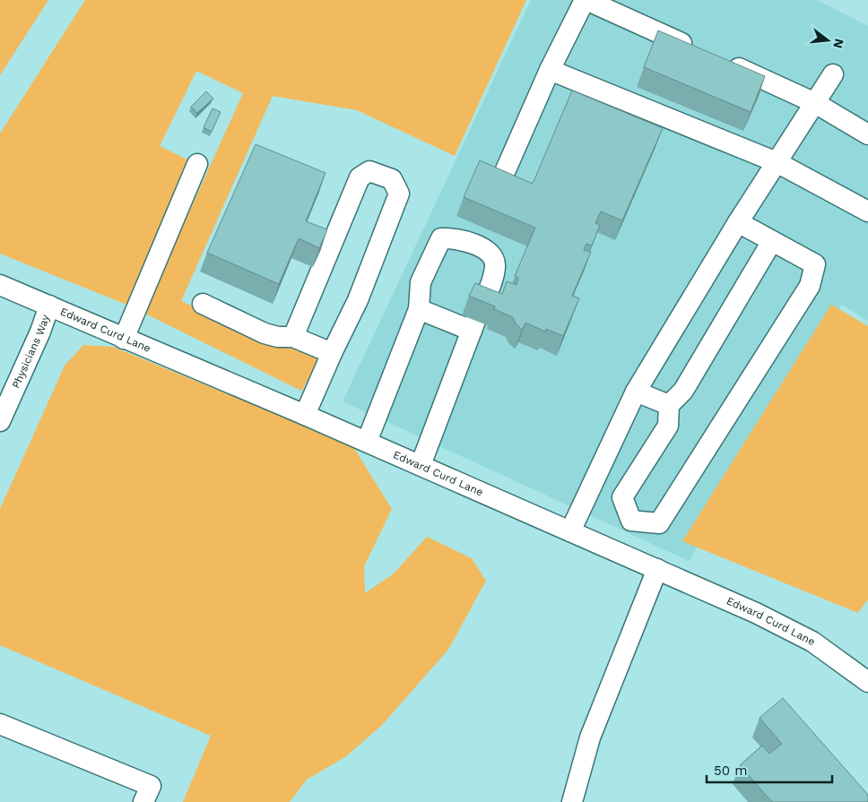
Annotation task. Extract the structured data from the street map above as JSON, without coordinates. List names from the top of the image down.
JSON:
{
  "streets": {
    "street": ["Edward Curd Lane", "Physicians Way"]
  },
  "crossings": [
    ["Edward Curd Lane", "Physicians Way"]
  ],
  "scale_bar": "50 m",
  "north": "right"
}
